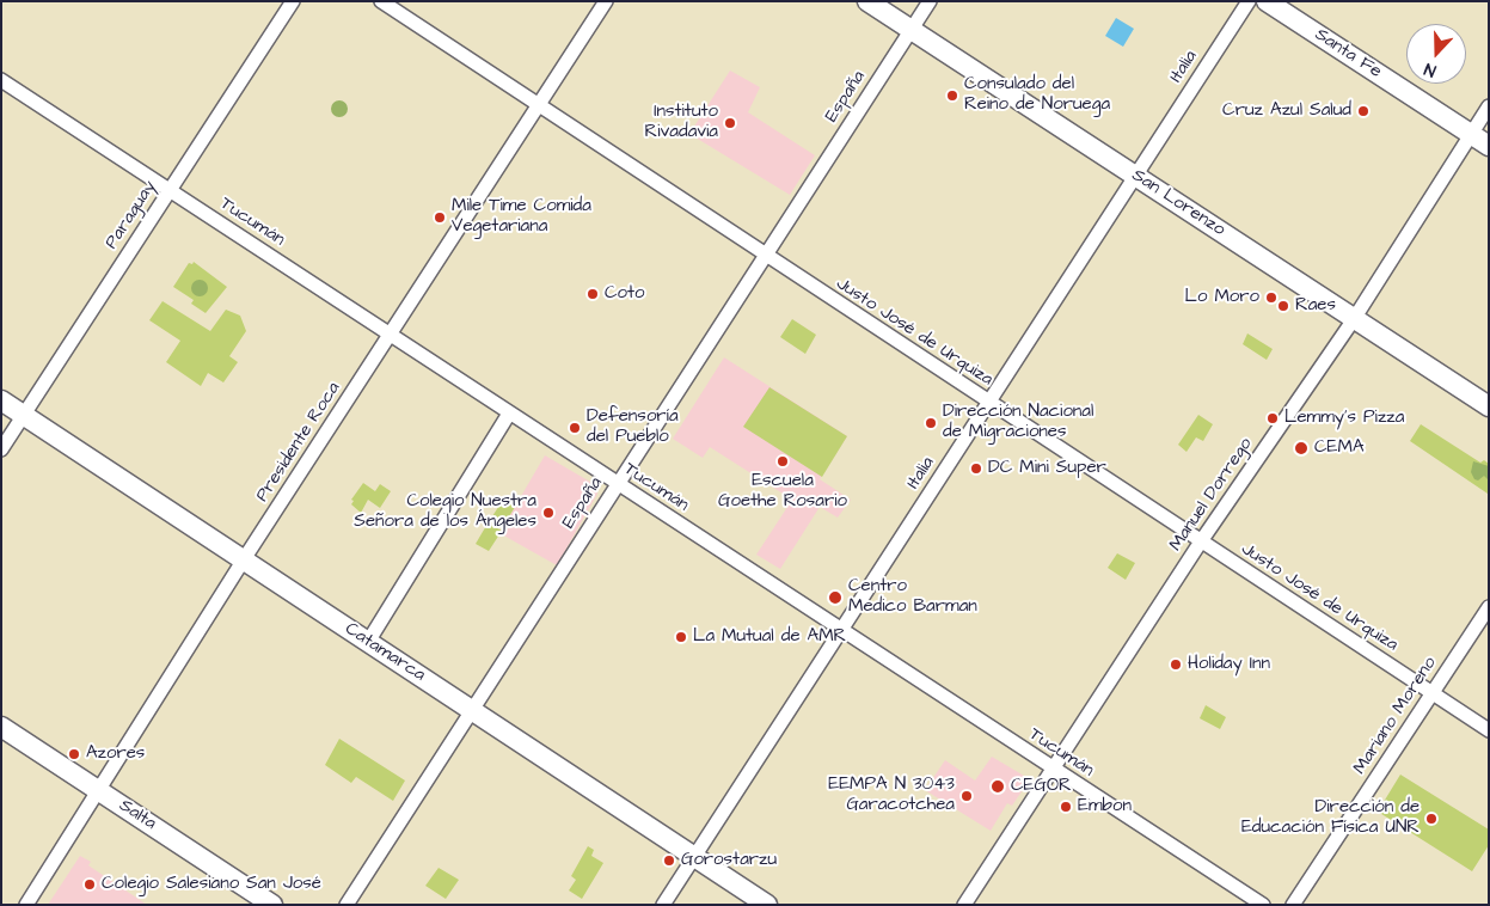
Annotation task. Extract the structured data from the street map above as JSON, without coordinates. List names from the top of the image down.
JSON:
{
  "streets": {
    "main road": [
      "Santa Fe",
      "San Lorenzo",
      "Catamarca",
      "Salta"
    ],
    "street": [
      "Italia",
      "España",
      "Paraguay",
      "Tucumán",
      "Justo José de Urquiza",
      "Presidente Roca",
      "Manuel Dorrego",
      "Mariano Moreno"
    ]
  },
  "crossings": [
    ["Santa Fe", "Manuel Dorrego"],
    ["Italia", "San Lorenzo"],
    ["Italia", "Tucumán"],
    ["Italia", "Justo José de Urquiza"],
    ["Italia", "Catamarca"],
    ["España", "San Lorenzo"],
    ["España", "Tucumán"],
    ["España", "Justo José de Urquiza"],
    ["España", "Catamarca"],
    ["San Lorenzo", "Manuel Dorrego"],
    ["Paraguay", "Tucumán"],
    ["Paraguay", "Catamarca"],
    ["Tucumán", "Presidente Roca"],
    ["Tucumán", "Manuel Dorrego"],
    ["Justo José de Urquiza", "Presidente Roca"],
    ["Justo José de Urquiza", "Manuel Dorrego"],
    ["Justo José de Urquiza", "Mariano Moreno"],
    ["Presidente Roca", "Catamarca"],
    ["Presidente Roca", "Salta"]
  ],
  "places": [
    "Consulado del Reino de Noruega",
    "Cruz Azul Salud",
    "Instituto Rivadavia",
    "Mile Time Comida Vegetariana",
    "Coto",
    "Lo Moro",
    "Raes",
    "Lemmy's Pizza",
    "Dirección Nacional de Migraciones",
    "Defensoría del Pueblo",
    "CEMA",
    "Escuela Goethe Rosario",
    "DC Mini Super",
    "Colegio Nuestra Señora de los Ángeles",
    "Centro Medico Barman",
    "La Mutual de AMR",
    "Holiday Inn",
    "Azores",
    "CEGOR",
    "EEMPA N 3043 Garacotchea",
    "Embon",
    "Dirección de Educación Física UNR",
    "Gorostarzu",
    "Colegio Salesiano San José"
  ],
  "north": "bottom"
}
